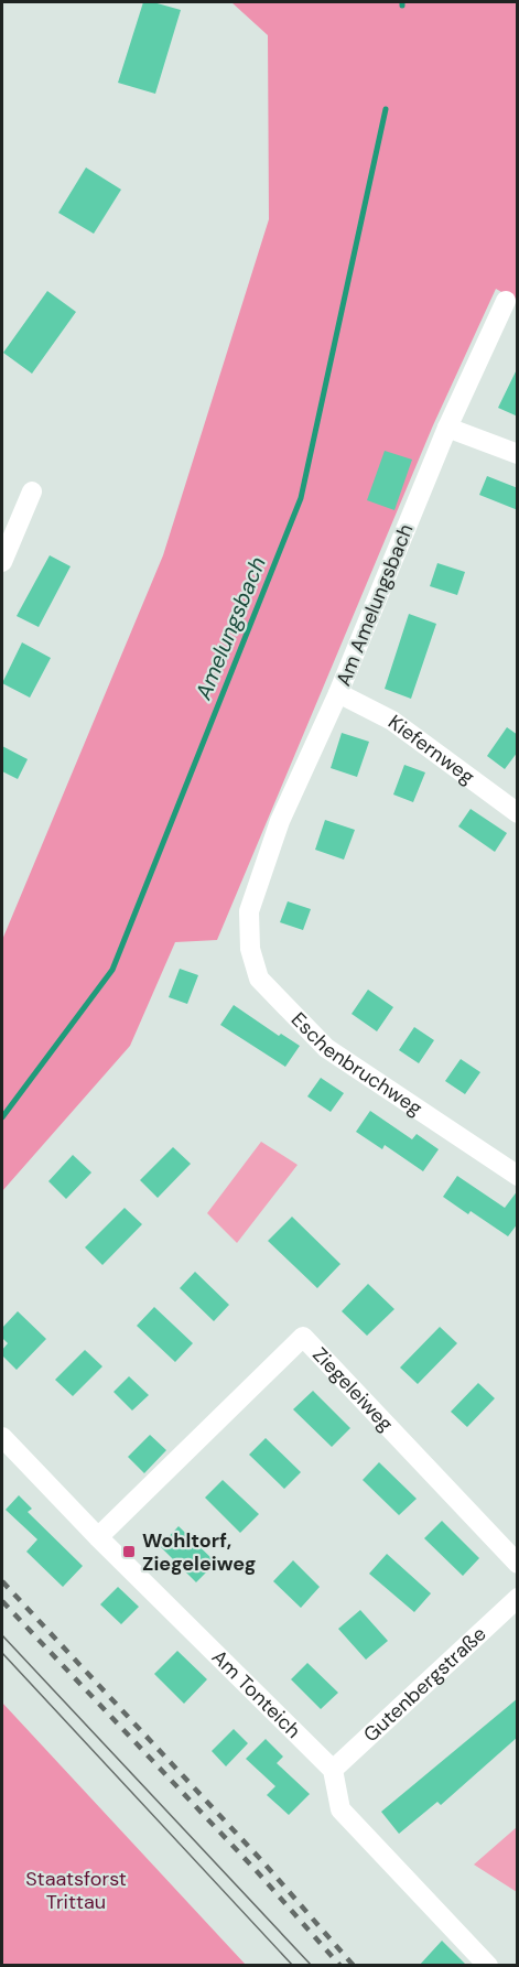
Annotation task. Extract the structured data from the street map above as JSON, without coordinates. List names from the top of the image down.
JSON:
{
  "streets": {
    "street": [
      "Am Amelungsbach",
      "Kiefernweg",
      "Eschenbruchweg",
      "Ziegeleiweg",
      "Gutenbergstraße",
      "Am Tonteich"
    ]
  },
  "crossings": [
    ["Am Amelungsbach", "Kiefernweg"],
    ["Am Amelungsbach", "Eschenbruchweg"],
    ["Ziegeleiweg", "Am Tonteich"],
    ["Gutenbergstraße", "Am Tonteich"]
  ],
  "water": ["Amelungsbach"],
  "parks": ["Staatsforst Trittau"],
  "places": {
    "transit": ["Wohltorf, Ziegeleiweg"]
  }
}
